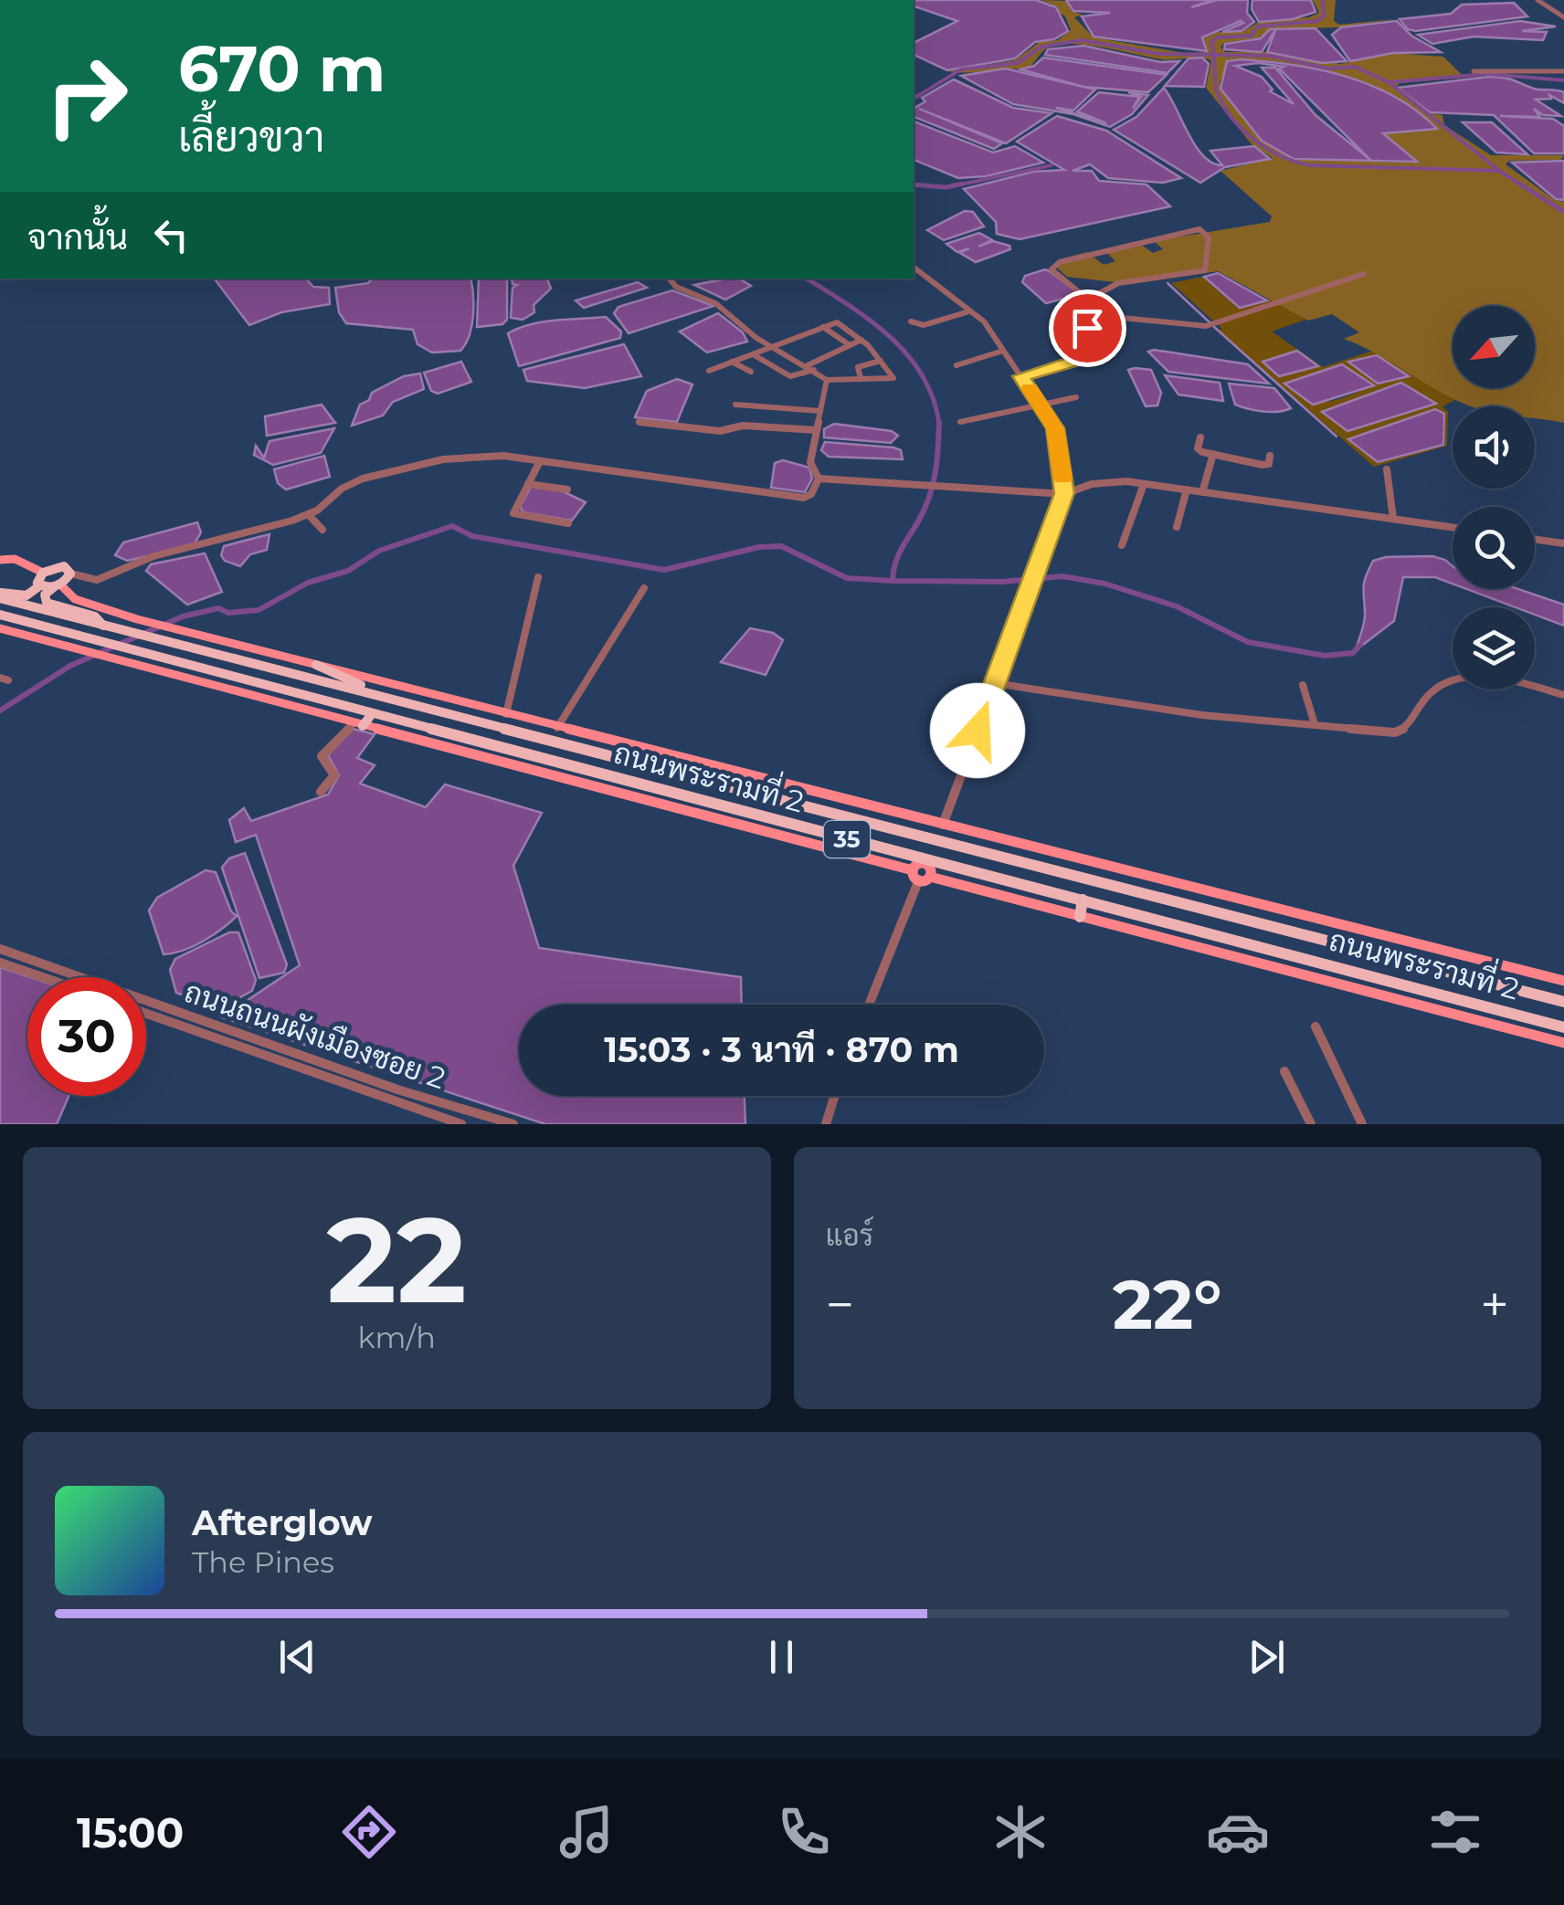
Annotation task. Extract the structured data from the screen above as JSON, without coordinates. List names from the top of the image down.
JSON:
{
  "streets": {
    "highway": ["ถนนพระรามที่ 2", "35"],
    "street": ["ถนนถนนผังเมืองซอย 2"]
  },
  "north": "bottom left",
  "page": {
    "turn": ["670 m", "เลี้ยวขวา"],
    "then": "จากนั้น",
    "limit": "30",
    "trip": "15:03 · 3 นาที · 870 m",
    "tile": [
      ["22", "km/h"],
      "แอร์"
    ],
    "heat": ["−", "22°", "+"],
    "song": ["Afterglow", "The Pines"],
    "tabs": "15:00"
  }
}
